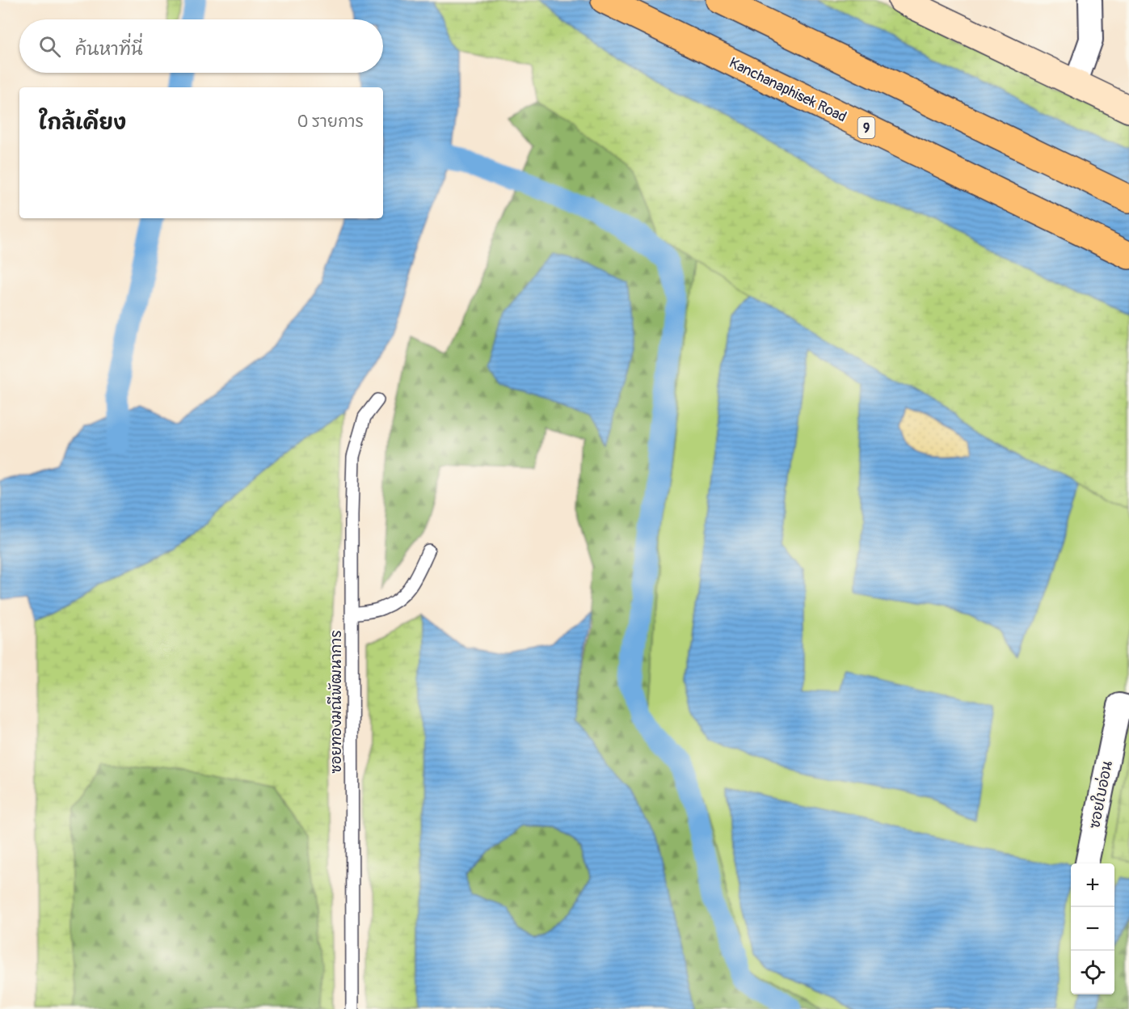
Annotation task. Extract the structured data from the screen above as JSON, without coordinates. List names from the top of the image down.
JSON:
{
  "streets": {
    "highway": ["Kanchanaphisek Road", "9"],
    "street": ["ซอยใบอ่อน"],
    "lane": ["ซอยทองมณีพัฒนาการ"]
  },
  "page": {
    "search": "ค้นหาที่นี่",
    "heading": ["ใกล้เคียง", "0 รายการ"],
    "map_buttons": ["+", "−"]
  }
}
